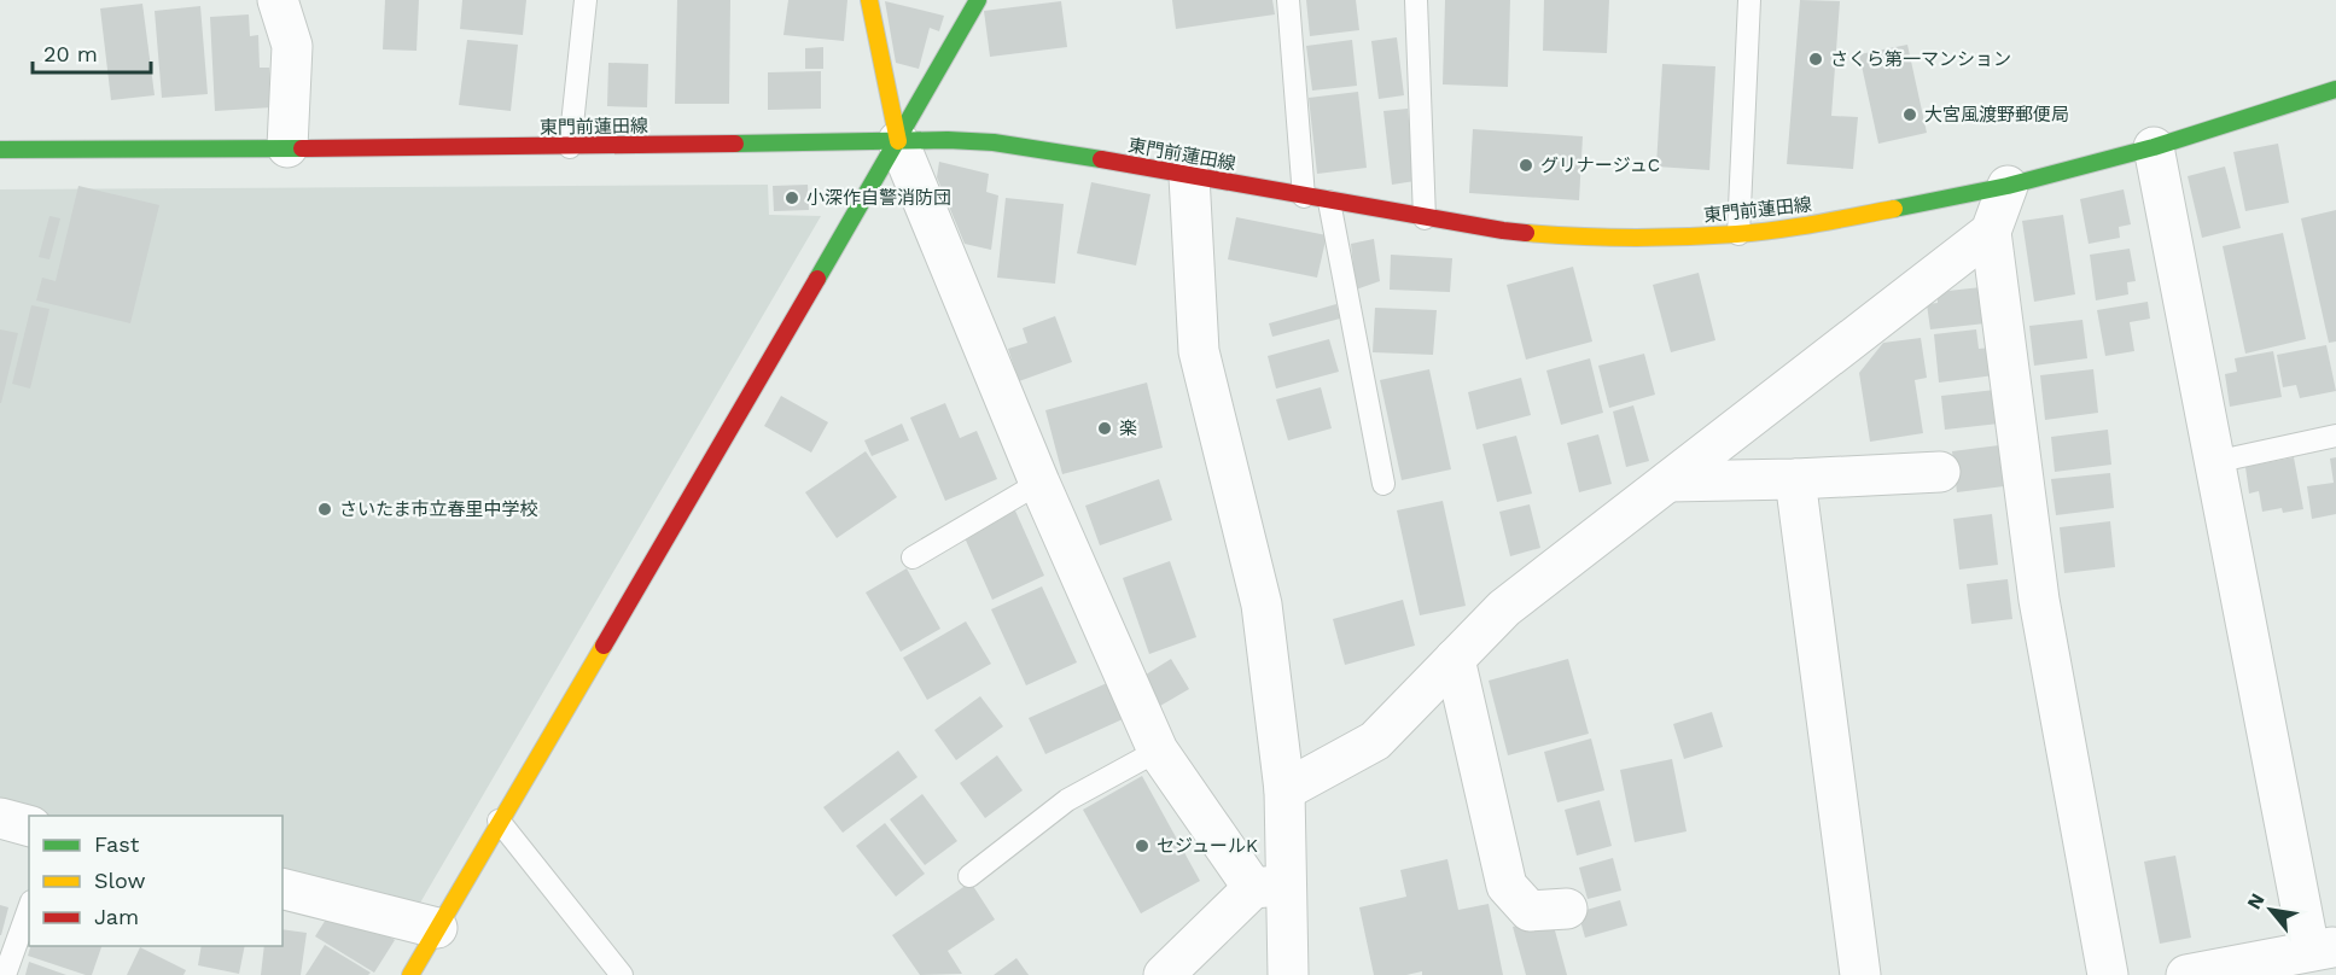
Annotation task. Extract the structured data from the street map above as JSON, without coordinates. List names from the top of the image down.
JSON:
{
  "streets": {
    "main road": ["東門前蓮田線"]
  },
  "places": [
    "さくら第一マンション",
    "大宮風渡野郵便局",
    "グリナージュC",
    "小深作自警消防団",
    "楽",
    "さいたま市立春里中学校",
    "セジュールK"
  ],
  "legend": ["Fast", "Slow", "Jam"],
  "scale_bar": "20 m",
  "north": "top left"
}
